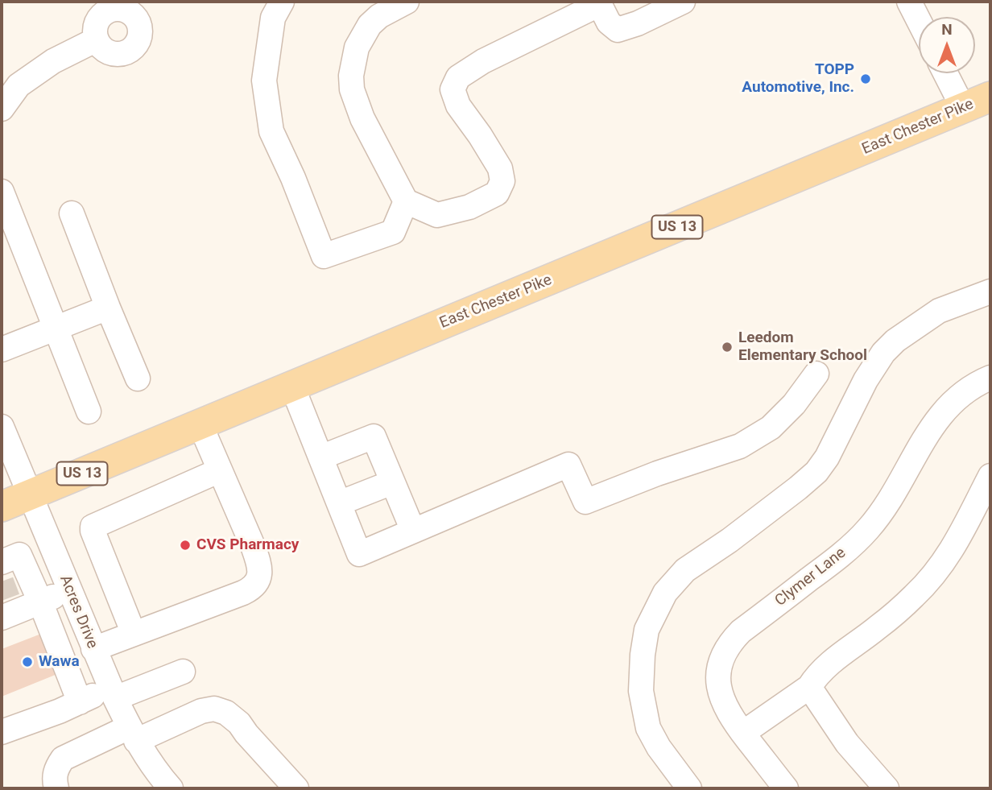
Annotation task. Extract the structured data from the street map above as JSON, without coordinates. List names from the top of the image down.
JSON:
{
  "streets": {
    "main road": ["East Chester Pike", "US 13"],
    "street": ["Clymer Lane", "Acres Drive"]
  },
  "crossings": [
    ["East Chester Pike", "Acres Drive"]
  ],
  "places": [
    "TOPP Automotive, Inc.",
    "Leedom Elementary School",
    "CVS Pharmacy",
    "Wawa"
  ],
  "north": "top"
}
